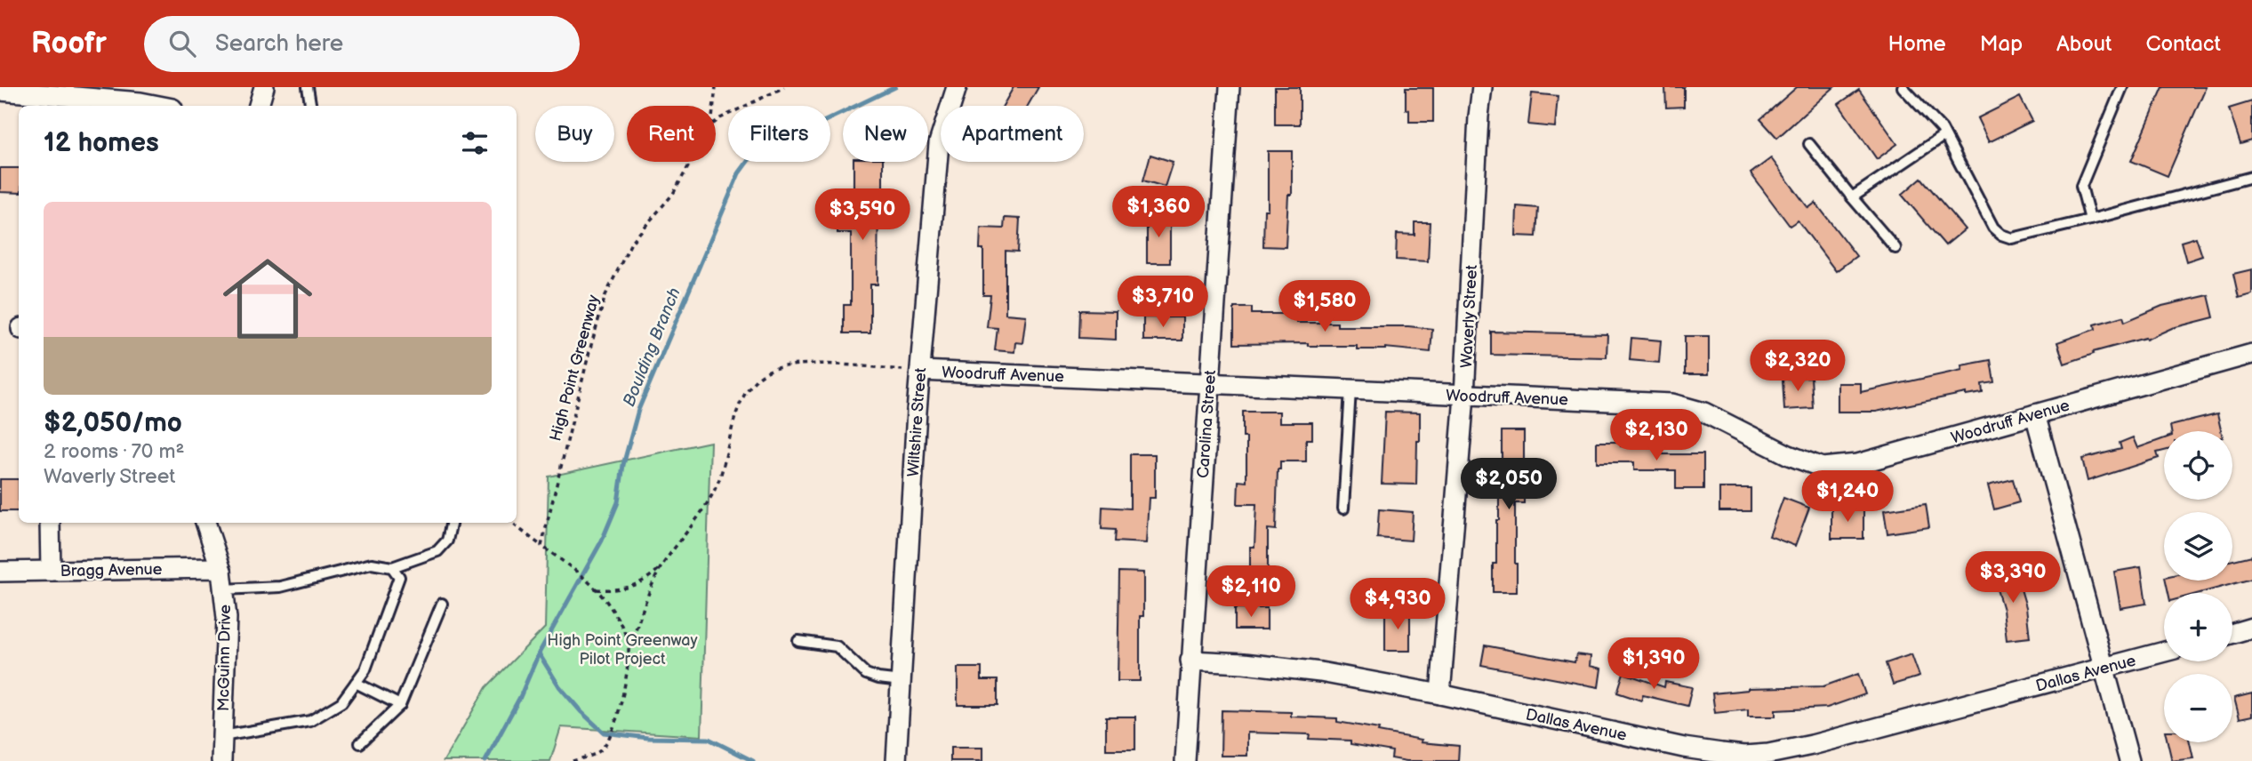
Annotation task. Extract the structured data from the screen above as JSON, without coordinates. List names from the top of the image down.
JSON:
{
  "streets": {
    "street": [
      "Waverly Street",
      "Woodruff Avenue",
      "Wiltshire Street",
      "Carolina Street",
      "Bragg Avenue",
      "McGuinn Drive",
      "Dallas Avenue"
    ],
    "path": ["High Point Greenway"]
  },
  "crossings": [
    ["Waverly Street", "Woodruff Avenue"],
    ["Waverly Street", "Dallas Avenue"],
    ["Woodruff Avenue", "Wiltshire Street"],
    ["Woodruff Avenue", "Carolina Street"],
    ["Carolina Street", "Dallas Avenue"],
    ["Bragg Avenue", "McGuinn Drive"]
  ],
  "water": ["Boulding Branch"],
  "parks": ["High Point Greenway Pilot Project"],
  "page": {
    "header": "Roofr",
    "search": "Search here",
    "nav": [
      "Home",
      "Map",
      "About",
      "Contact"
    ],
    "chip": [
      "Buy",
      "Rent",
      "Filters",
      "New",
      "Apartment"
    ],
    "heading": "12 homes",
    "list": [
      {
        "name": "$2,050/mo",
        "note": "2 rooms · 70 m² · Waverly Street"
      }
    ],
    "price": [
      "$1,360",
      "$3,590",
      "$3,710",
      "$1,580",
      "$2,320",
      "$2,130",
      "$2,050",
      "$1,240",
      "$3,390",
      "$2,110",
      "$4,930",
      "$1,390"
    ],
    "map_buttons": ["+", "−"]
  }
}
